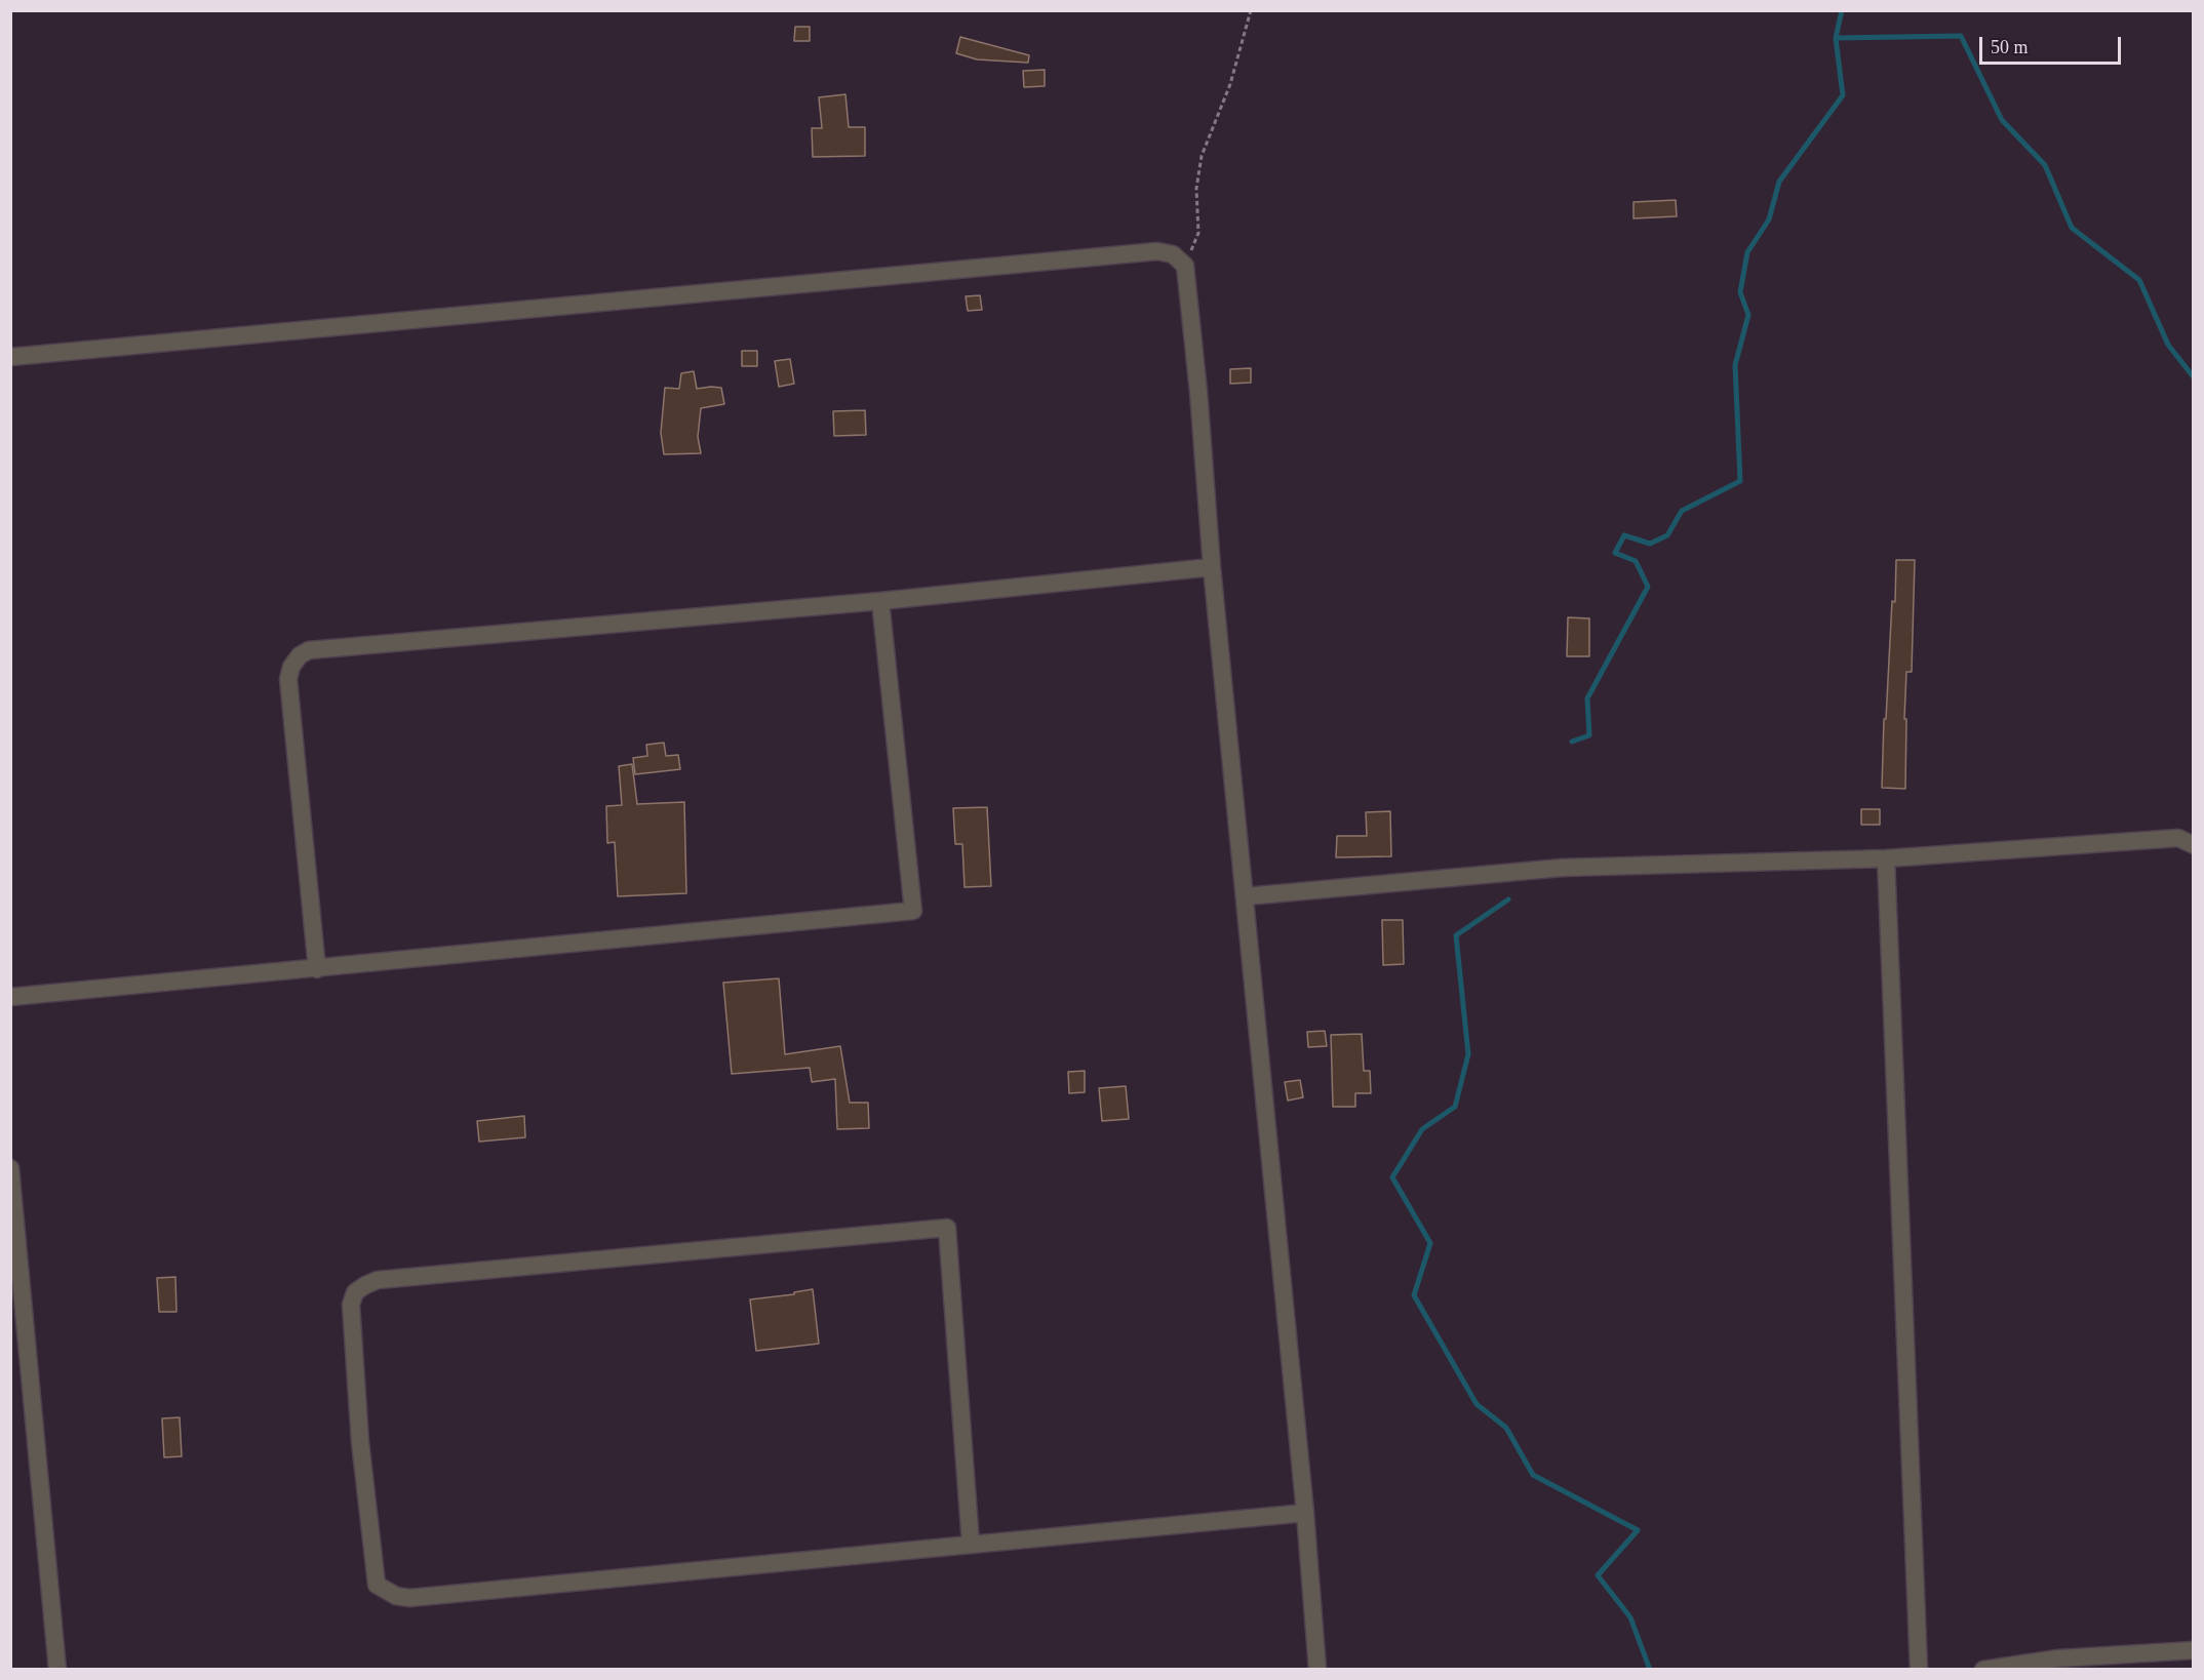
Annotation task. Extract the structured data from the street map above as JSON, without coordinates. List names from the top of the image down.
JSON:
{
  "scale_bar": "50 m"
}
